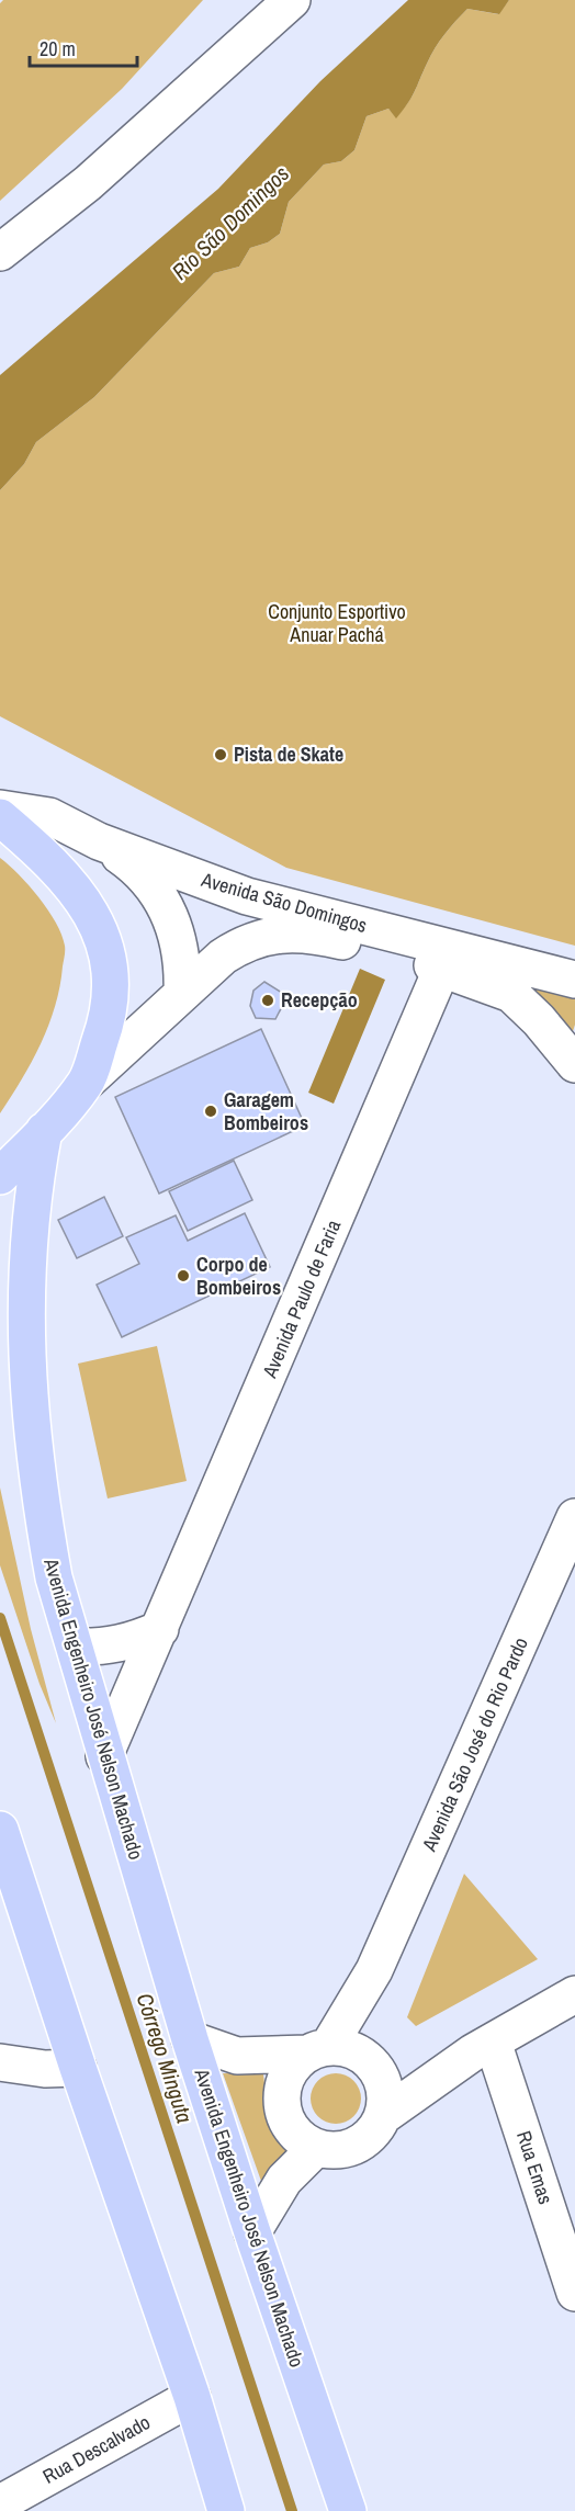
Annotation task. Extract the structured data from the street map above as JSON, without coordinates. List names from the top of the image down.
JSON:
{
  "streets": {
    "main road": ["Avenida Engenheiro José Nelson Machado"],
    "street": [
      "Avenida São Domingos",
      "Avenida Paulo de Faria",
      "Avenida São José do Rio Pardo",
      "Rua Emas",
      "Rua Descalvado"
    ]
  },
  "crossings": [
    ["Avenida São Domingos", "Avenida Paulo de Faria"],
    ["Avenida São Domingos", "Avenida Engenheiro José Nelson Machado"],
    ["Avenida Paulo de Faria", "Avenida Engenheiro José Nelson Machado"]
  ],
  "water": ["Rio São Domingos", "Córrego Minguta"],
  "parks": ["Conjunto Esportivo Anuar Pachá"],
  "places": [
    "Pista de Skate",
    "Recepção",
    "Garagem Bombeiros",
    "Corpo de Bombeiros"
  ],
  "scale_bar": "20 m"
}
